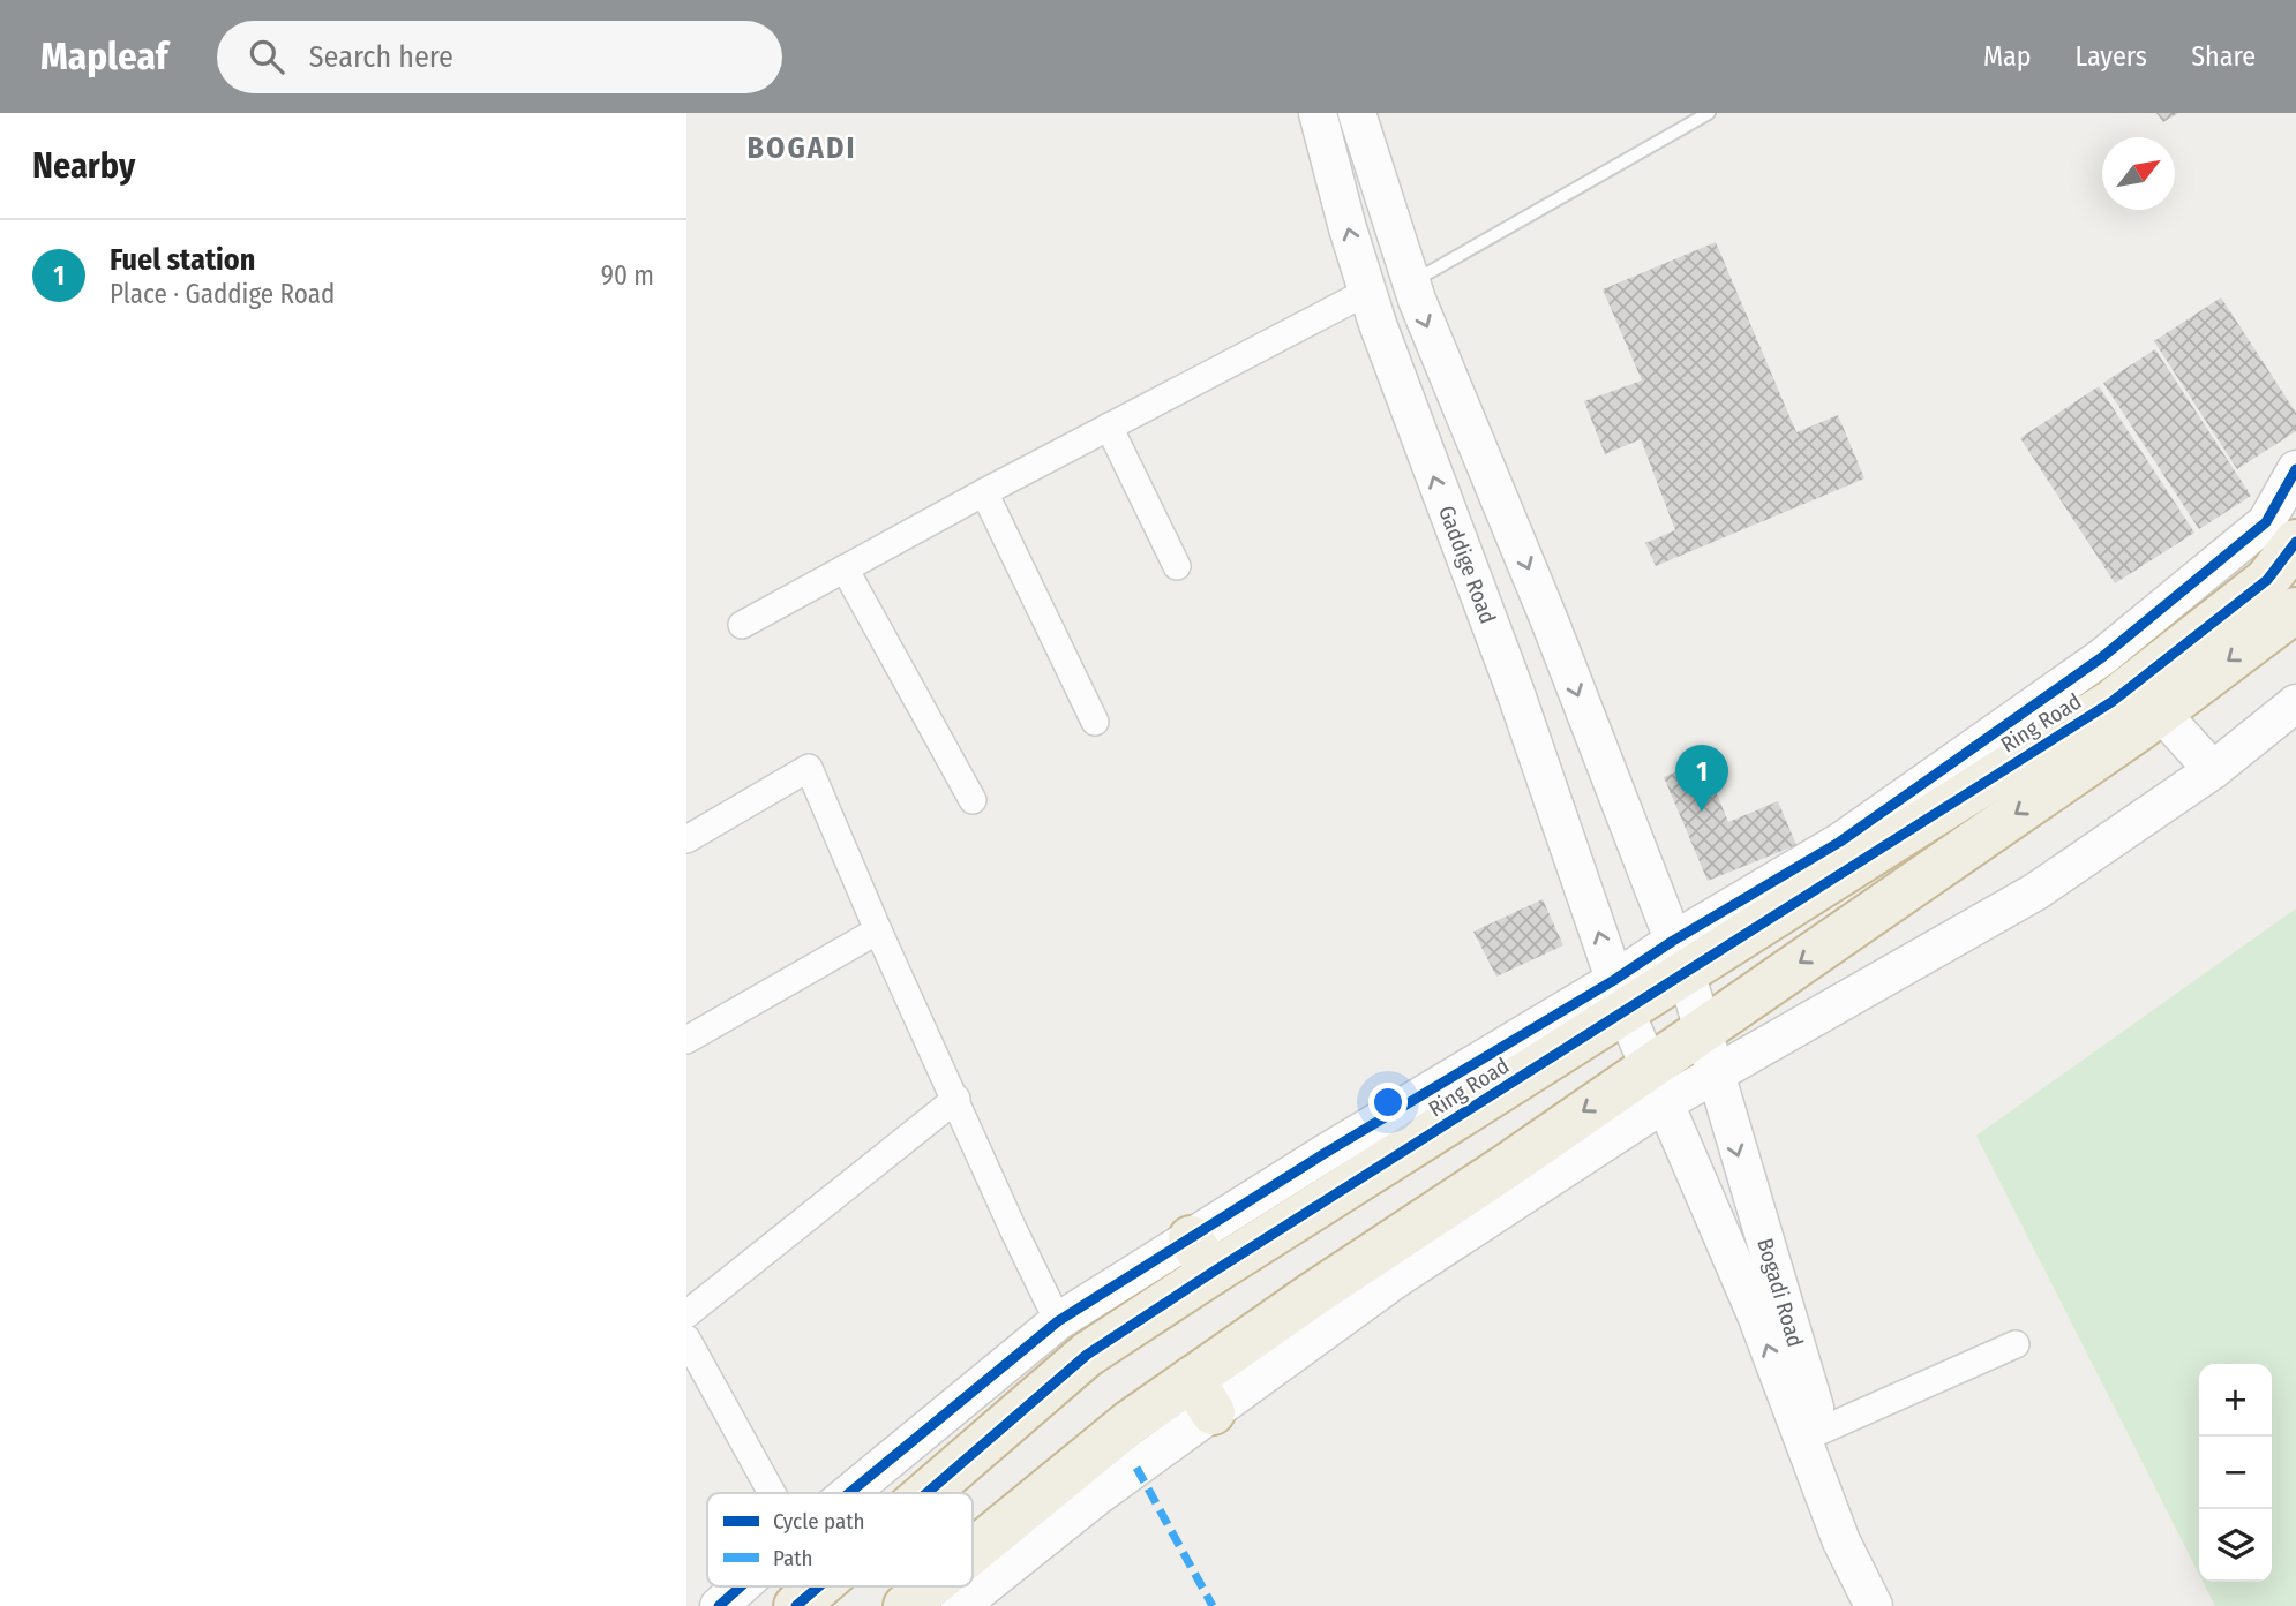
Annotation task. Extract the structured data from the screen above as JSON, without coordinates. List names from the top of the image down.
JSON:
{
  "streets": {
    "highway": ["Ring Road"],
    "main road": ["Gaddige Road", "Bogadi Road"]
  },
  "crossings": [
    ["Gaddige Road", "Ring Road"],
    ["Gaddige Road", "Bogadi Road"],
    ["Ring Road", "Bogadi Road"]
  ],
  "districts": ["BOGADI"],
  "legend": ["Cycle path", "Path"],
  "north": "top right",
  "page": {
    "header": "Mapleaf",
    "search": "Search here",
    "nav": ["Map", "Layers", "Share"],
    "heading": "Nearby",
    "list": [
      {
        "mark": "1",
        "name": "Fuel station",
        "note": "Place · Gaddige Road",
        "value": "90 m"
      }
    ],
    "pins": "1",
    "map_buttons": ["+", "−"]
  }
}
